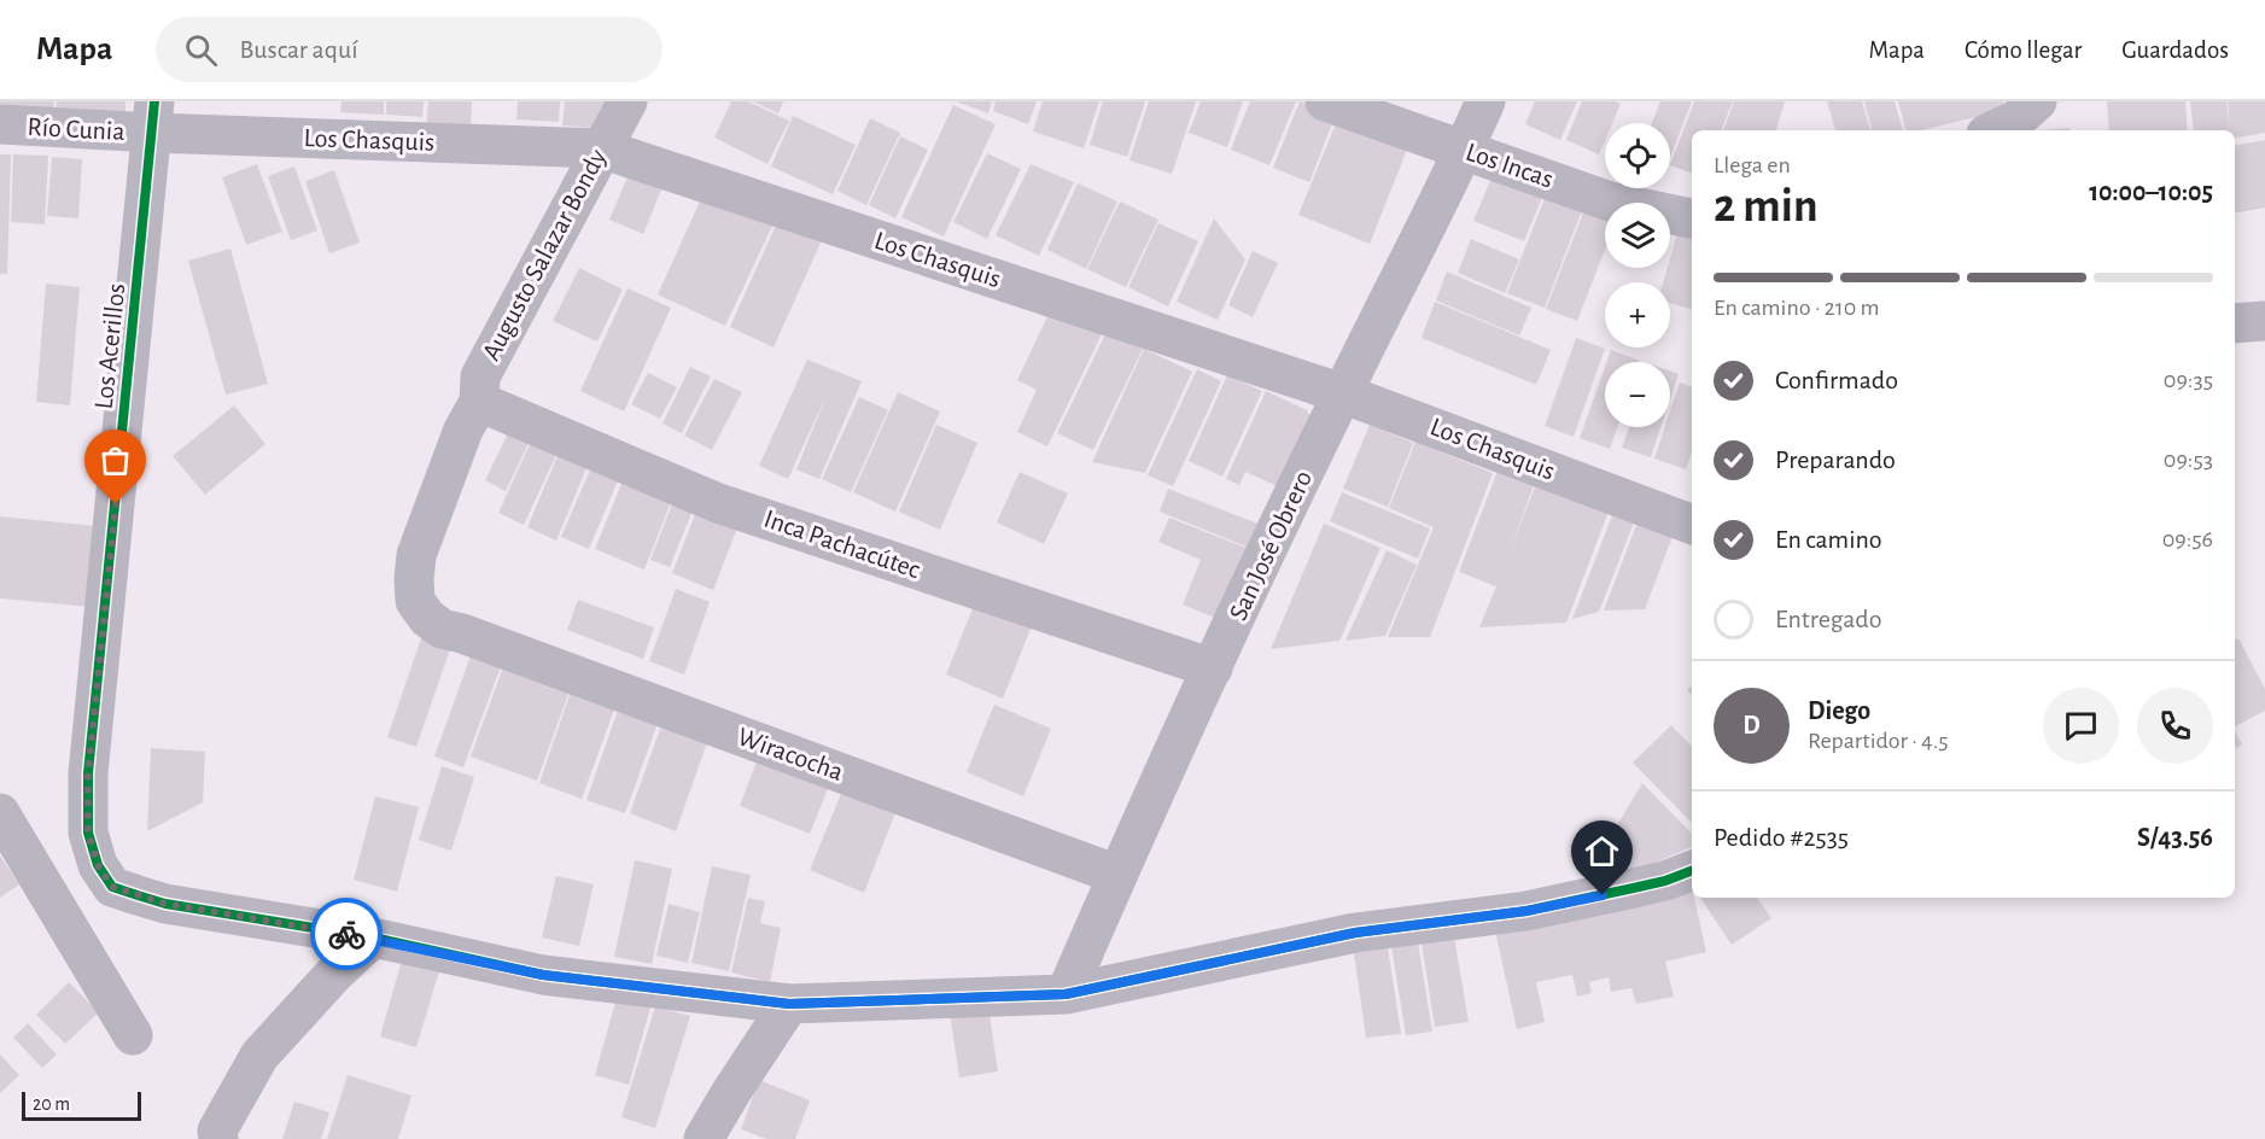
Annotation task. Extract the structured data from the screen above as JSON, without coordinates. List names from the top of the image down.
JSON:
{
  "streets": {
    "street": [
      "Río Cunia",
      "Los Chasquis",
      "Los Incas",
      "Augusto Salazar Bondy",
      "Los Acerillos",
      "Inca Pachacútec",
      "San José Obrero",
      "Wiracocha"
    ]
  },
  "crossings": [
    ["Río Cunia", "Los Chasquis"],
    ["Río Cunia", "Los Acerillos"],
    ["Los Chasquis", "Augusto Salazar Bondy"],
    ["Los Chasquis", "Los Acerillos"],
    ["Los Chasquis", "San José Obrero"],
    ["Los Incas", "San José Obrero"],
    ["Augusto Salazar Bondy", "Inca Pachacútec"],
    ["Augusto Salazar Bondy", "Wiracocha"],
    ["Los Acerillos", "San José Obrero"],
    ["Inca Pachacútec", "San José Obrero"],
    ["San José Obrero", "Wiracocha"]
  ],
  "scale_bar": "20 m",
  "page": {
    "header": "Mapa",
    "search": "Buscar aquí",
    "nav": ["Mapa", "Cómo llegar", "Guardados"],
    "map_buttons": ["+", "−"],
    "heading": ["2 min", "Llega en", "10:00–10:05"],
    "panel": [
      "Diego",
      "Repartidor · 4.5",
      "Pedido #2535",
      "S/43.56"
    ],
    "bar": "En camino · 210 m",
    "list": [
      ["Confirmado", "09:35"],
      ["Preparando", "09:53"],
      ["En camino", "09:56"],
      "Entregado"
    ],
    "round": "D",
    "scale": "20 m"
  }
}
